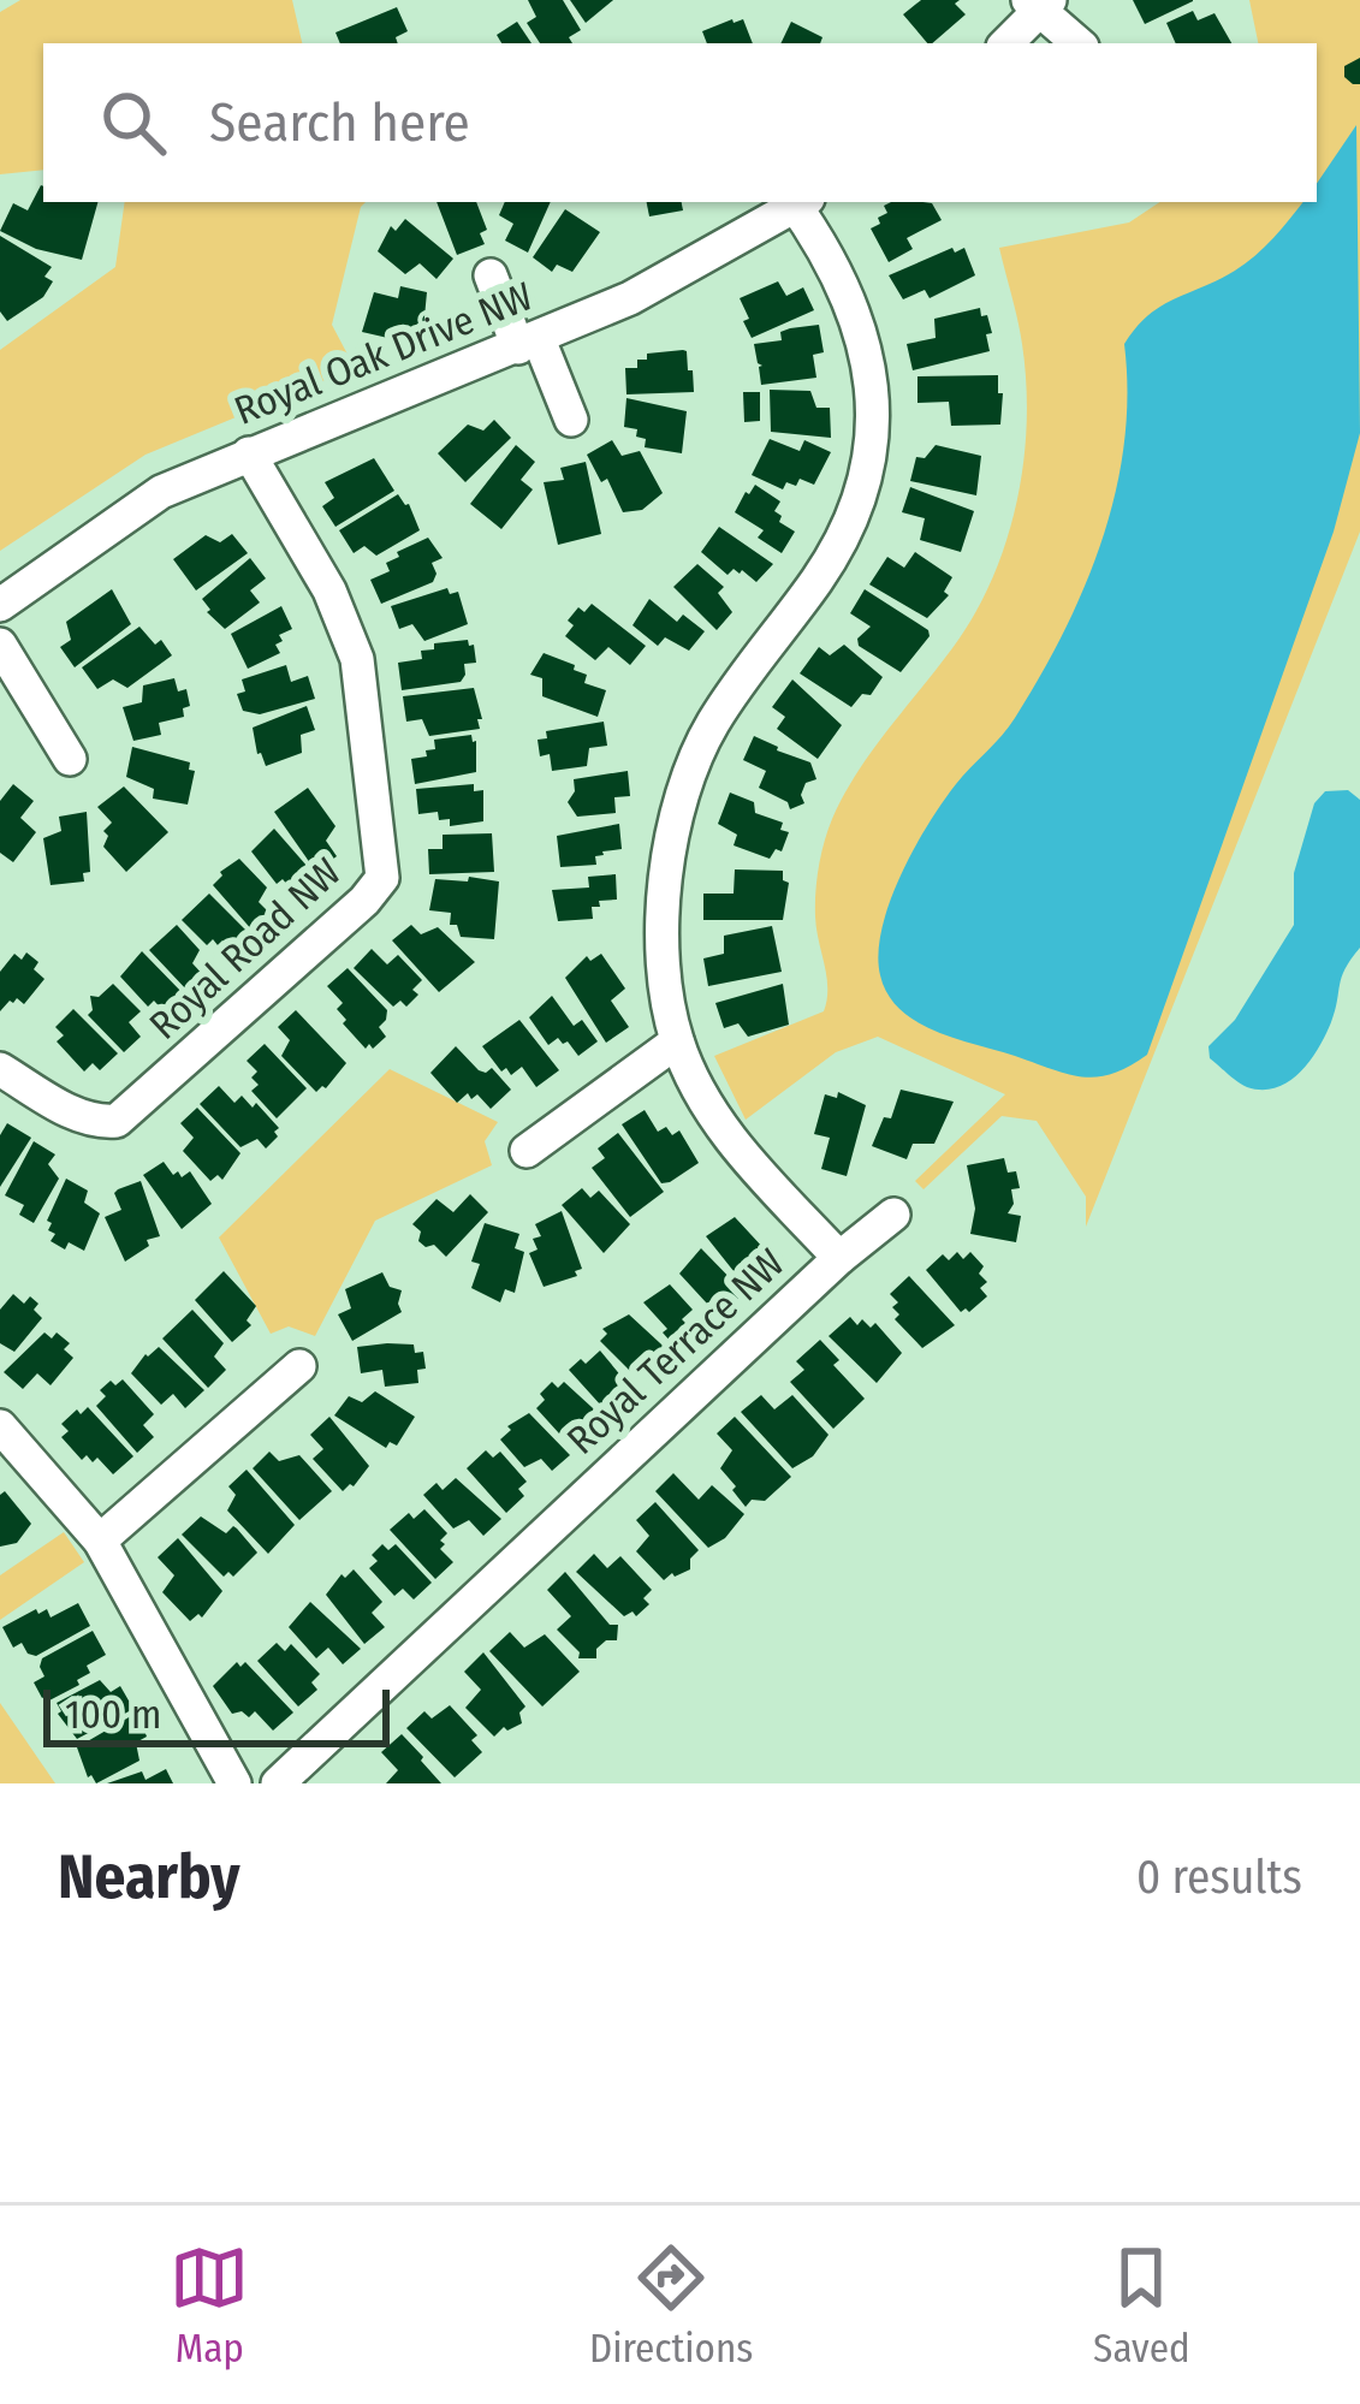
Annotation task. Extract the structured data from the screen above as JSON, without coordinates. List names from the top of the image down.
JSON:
{
  "streets": {
    "street": ["Royal Oak Drive NW", "Royal Road NW", "Royal Terrace NW"]
  },
  "crossings": [
    ["Royal Oak Drive NW", "Royal Road NW"]
  ],
  "scale_bar": "100 m",
  "page": {
    "search": "Search here",
    "scale": "100 m",
    "heading": ["Nearby", "0 results"],
    "nav": ["Map", "Directions", "Saved"]
  }
}
